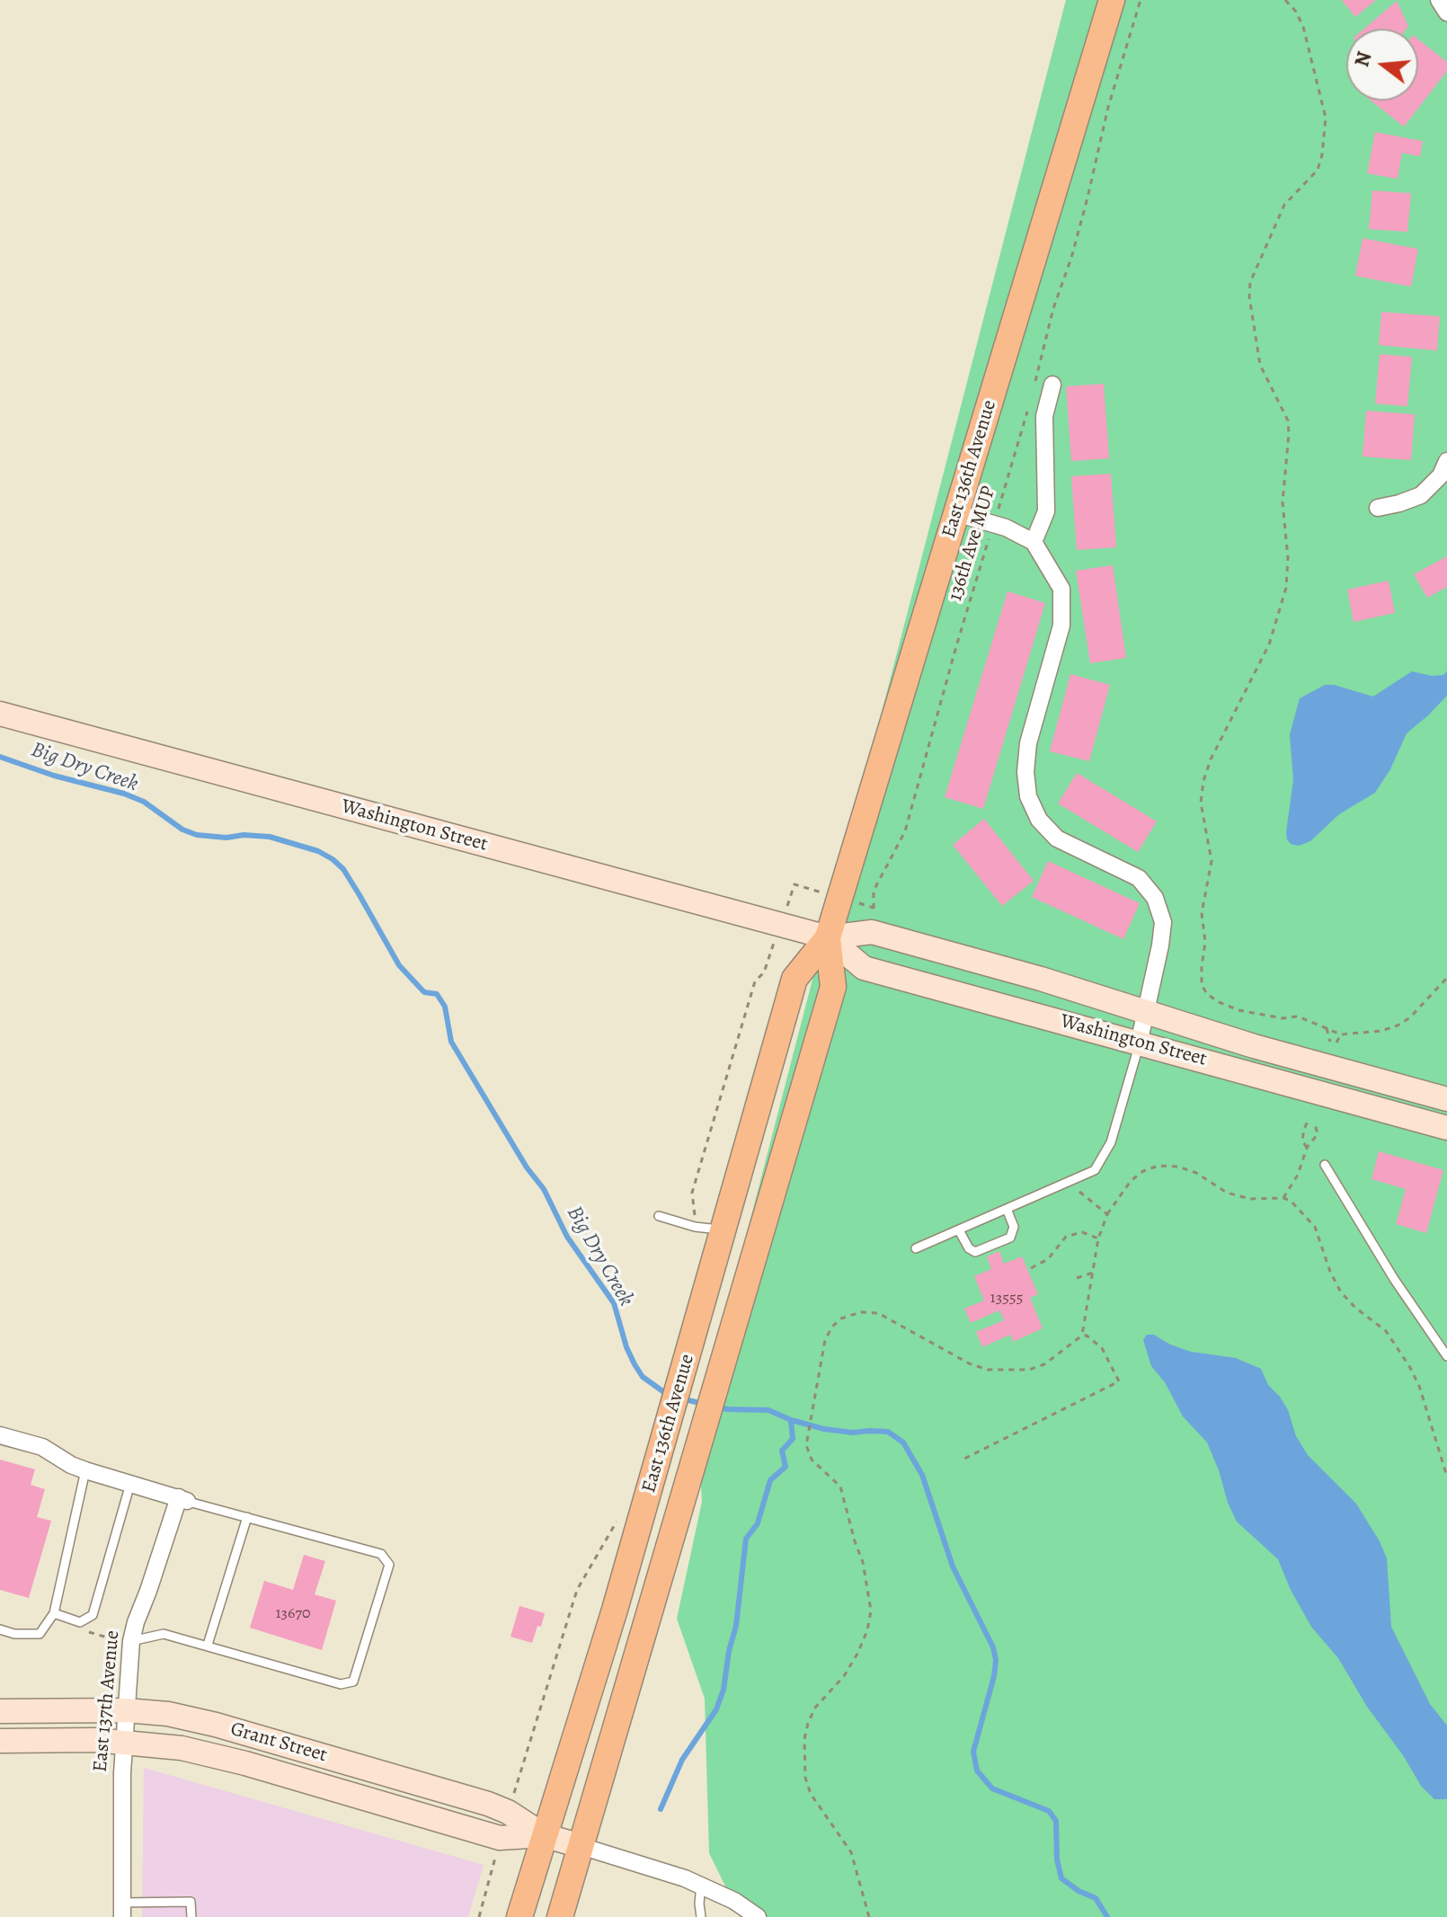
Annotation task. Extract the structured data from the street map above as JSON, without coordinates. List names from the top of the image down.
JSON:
{
  "streets": {
    "main road": ["East 136th Avenue", "Washington Street", "Grant Street"],
    "street": ["East 137th Avenue"],
    "path": ["136th Ave MUP"]
  },
  "crossings": [
    ["East 136th Avenue", "Washington Street"],
    ["East 136th Avenue", "Grant Street"],
    ["136th Ave MUP", "Washington Street"],
    ["East 137th Avenue", "Grant Street"]
  ],
  "water": ["Big Dry Creek"],
  "house_numbers": ["13555", "13670"],
  "north": "left"
}
